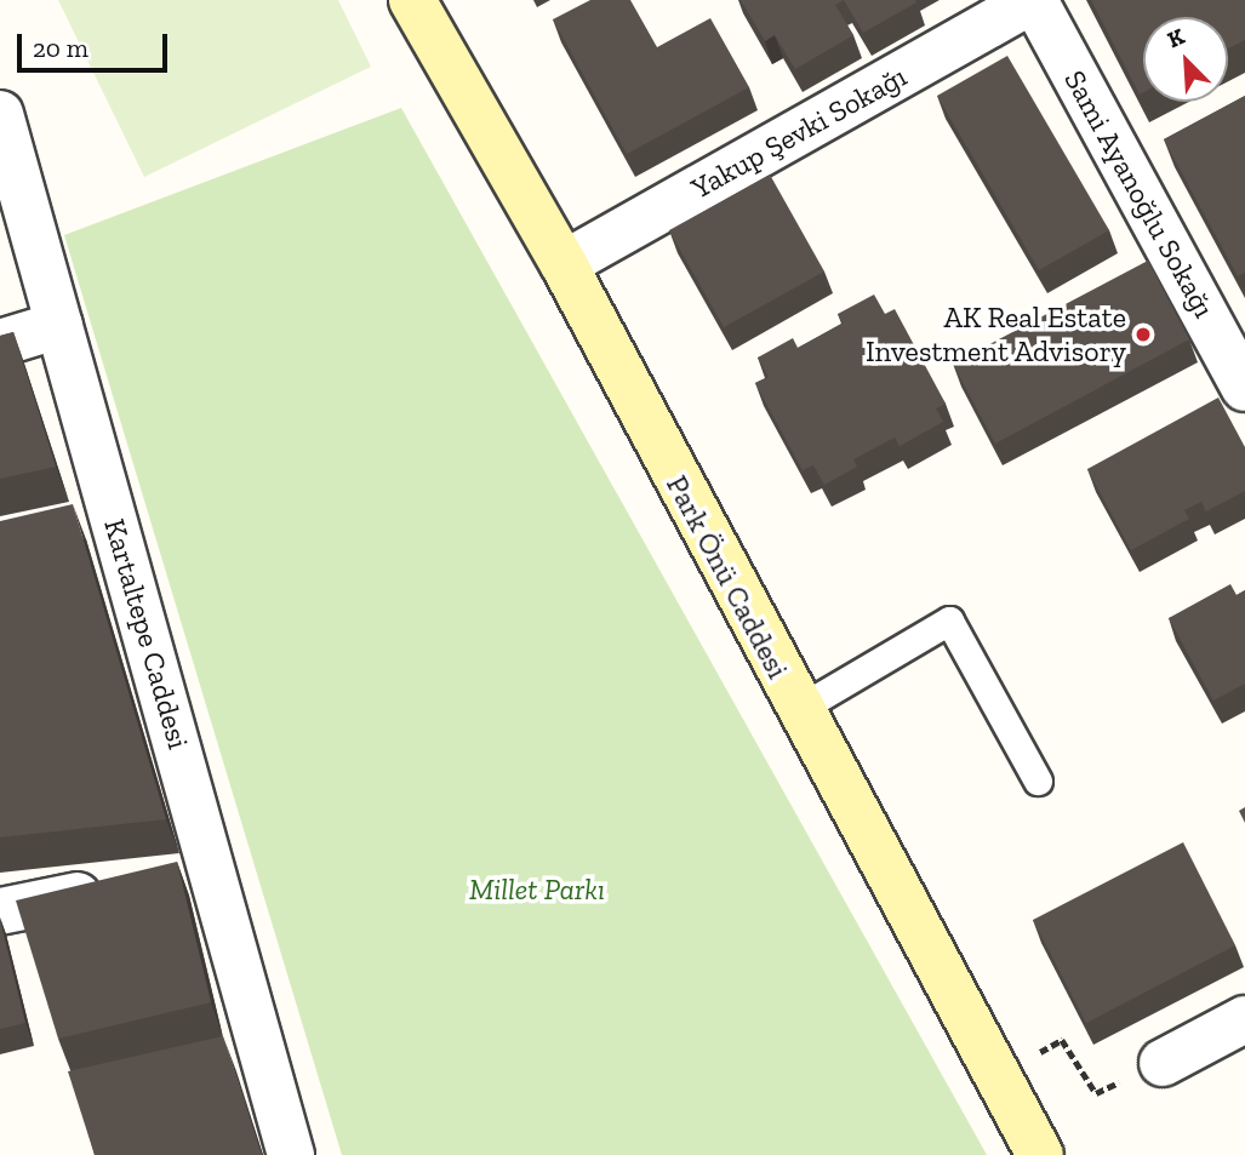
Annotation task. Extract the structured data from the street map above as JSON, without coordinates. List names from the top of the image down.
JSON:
{
  "streets": {
    "street": [
      "Yakup Şevki Sokağı",
      "Sami Ayanoğlu Sokağı",
      "Park Önü Caddesi",
      "Kartaltepe Caddesi"
    ]
  },
  "crossings": [
    ["Yakup Şevki Sokağı", "Sami Ayanoğlu Sokağı"],
    ["Yakup Şevki Sokağı", "Park Önü Caddesi"]
  ],
  "parks": ["Millet Parkı"],
  "places": ["AK Real Estate Investment Advisory"],
  "scale_bar": "20 m",
  "north": "top left"
}
